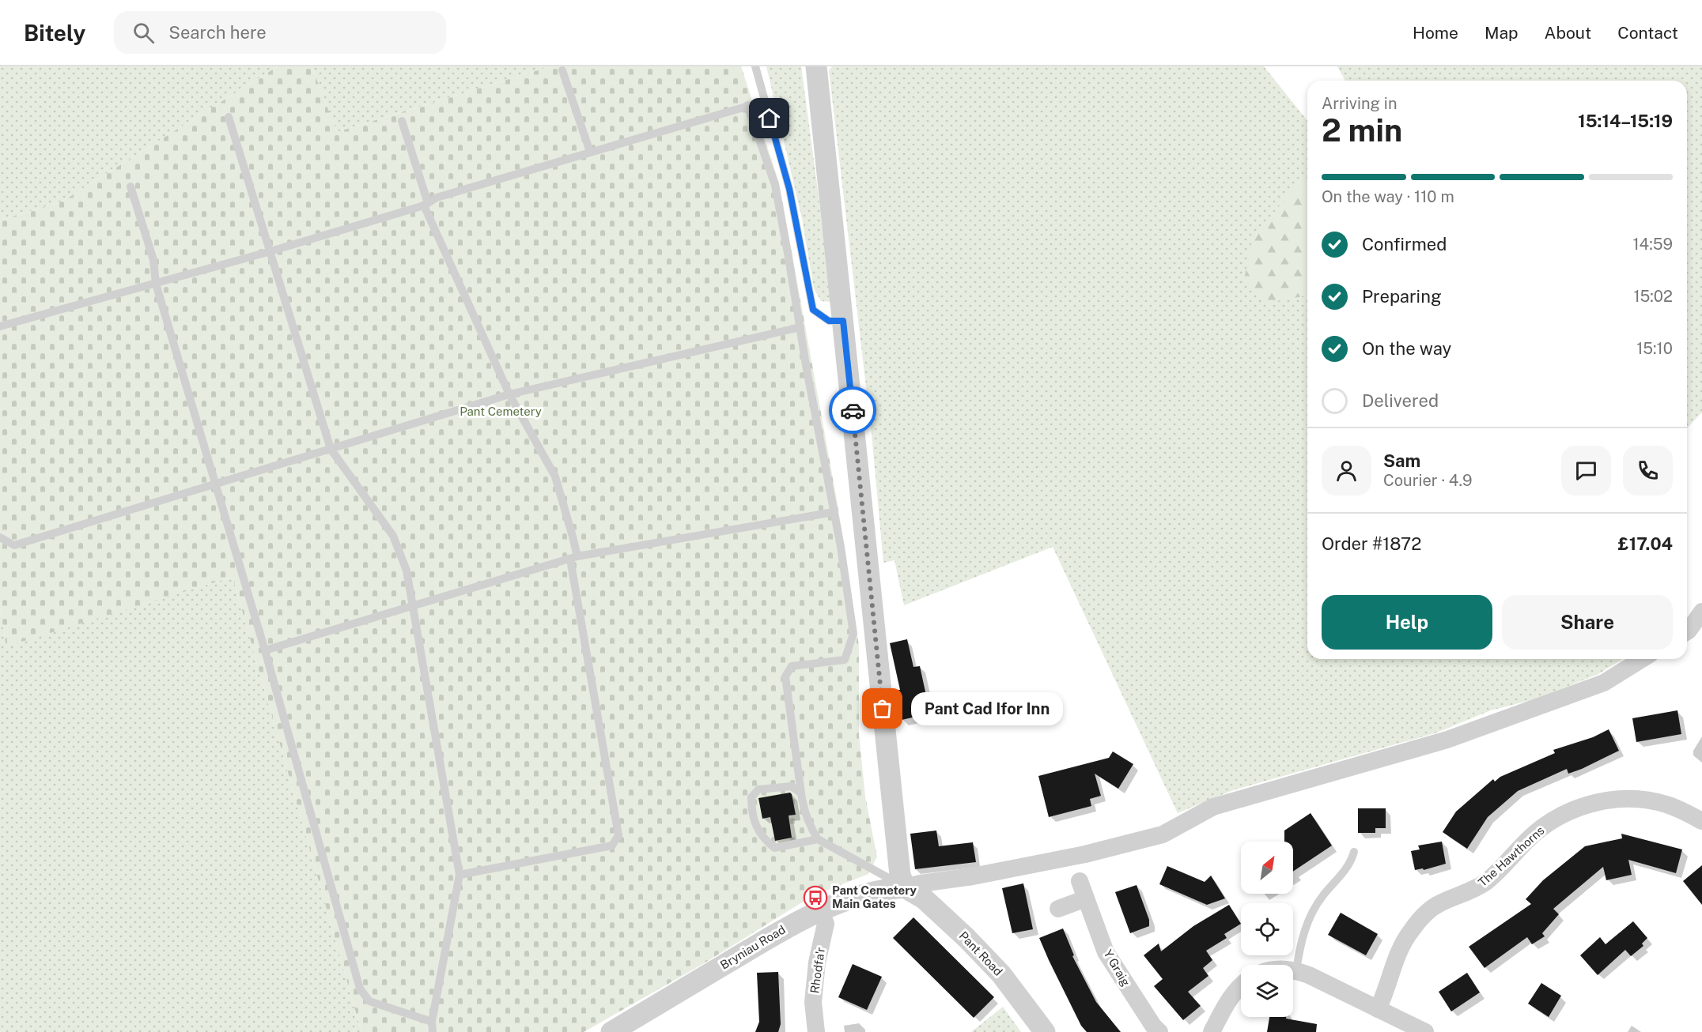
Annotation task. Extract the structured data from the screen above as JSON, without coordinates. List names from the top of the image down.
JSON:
{
  "streets": {
    "street": [
      "The Hawthorns",
      "Bryniau Road",
      "Pant Road",
      "Y Graig",
      "Rhodfa'r"
    ]
  },
  "crossings": [
    ["Bryniau Road", "Pant Road"],
    ["Bryniau Road", "Rhodfa'r"]
  ],
  "parks": ["Pant Cemetery"],
  "places": {
    "other": ["Pant Cad Ifor Inn"],
    "bus stop": ["Pant Cemetery Main Gates"]
  },
  "north": "top right",
  "page": {
    "header": "Bitely",
    "search": "Search here",
    "nav": [
      "Home",
      "Map",
      "About",
      "Contact"
    ],
    "heading": ["2 min", "Arriving in", "15:14–15:19"],
    "panel": [
      "Sam",
      "Courier · 4.9",
      "Order #1872",
      "£17.04"
    ],
    "bar": "On the way · 110 m",
    "list": [
      ["Confirmed", "14:59"],
      ["Preparing", "15:02"],
      ["On the way", "15:10"],
      "Delivered"
    ],
    "buttons": ["Help", "Share"],
    "bubble": "Pant Cad Ifor Inn"
  }
}
